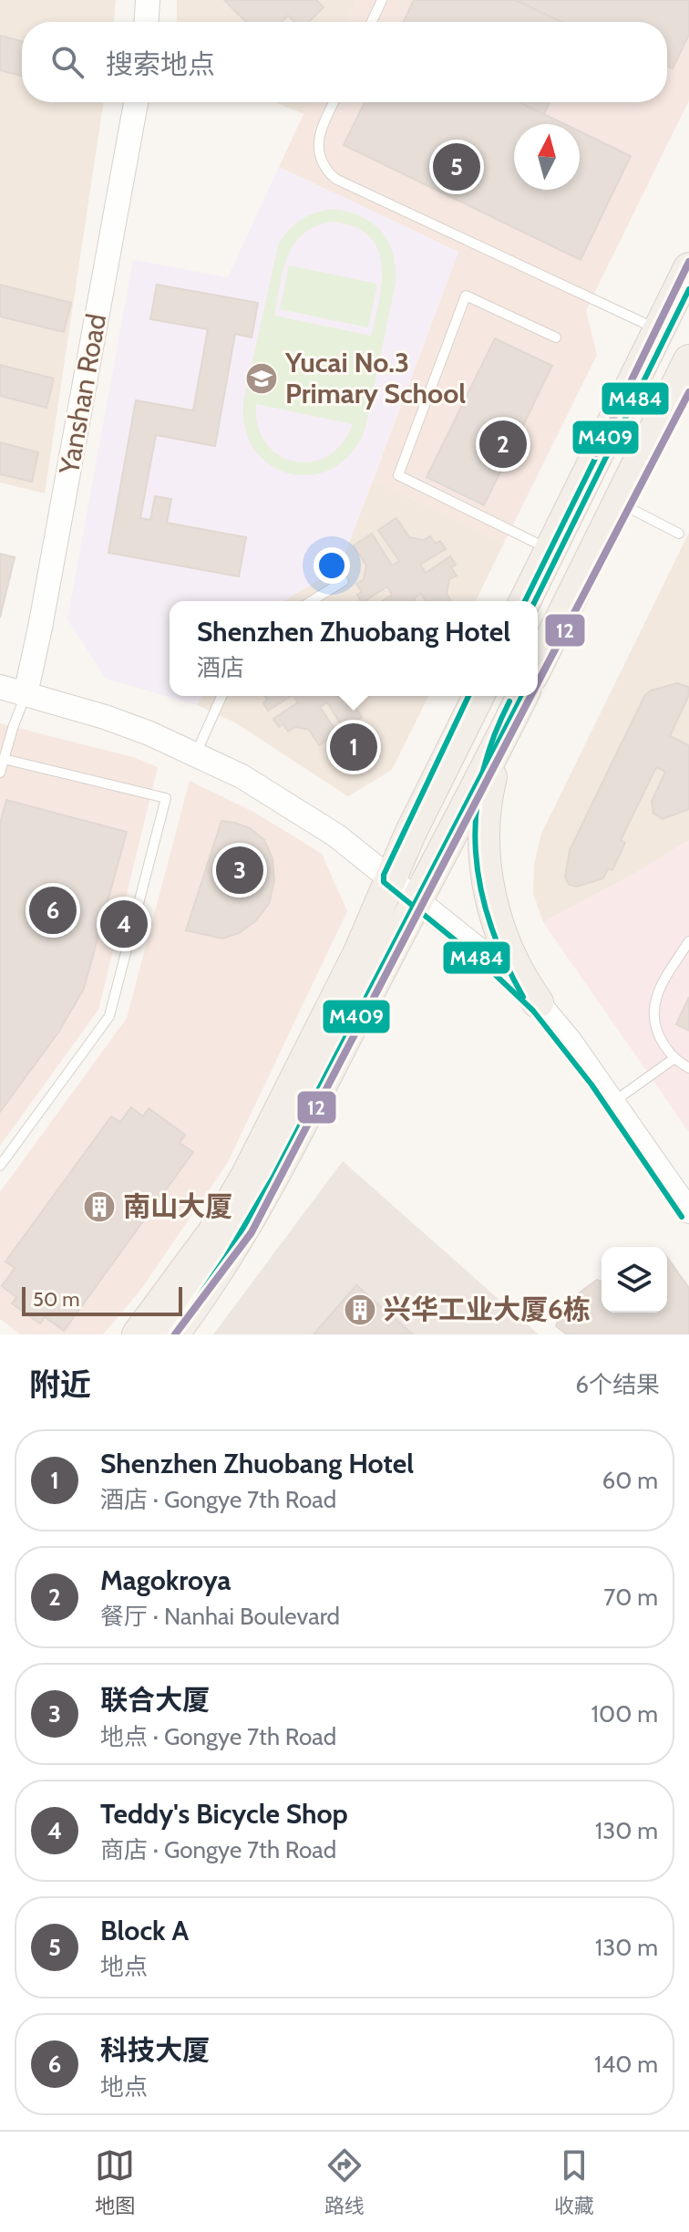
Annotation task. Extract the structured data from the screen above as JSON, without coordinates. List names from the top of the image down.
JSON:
{
  "streets": {
    "street": ["Yanshan Road"]
  },
  "places": {
    "school or university": ["Yucai No.3 Primary School"],
    "building": ["南山大厦", "兴华工业大厦6栋"]
  },
  "lines": ["transit line 12", "transit line M409", "transit line M484"],
  "scale_bar": "50 m",
  "north": "top",
  "page": {
    "search": "搜索地点",
    "pins": [
      "5",
      "2",
      "1",
      "3",
      "6",
      "4"
    ],
    "popup": ["Shenzhen Zhuobang Hotel", "酒店"],
    "scale": "50 m",
    "heading": ["附近", "6个结果"],
    "list": [
      {
        "mark": "1",
        "name": "Shenzhen Zhuobang Hotel",
        "note": "酒店 · Gongye 7th Road",
        "value": "60 m"
      },
      {
        "mark": "2",
        "name": "Magokroya",
        "note": "餐厅 · Nanhai Boulevard",
        "value": "70 m"
      },
      {
        "mark": "3",
        "name": "联合大厦",
        "note": "地点 · Gongye 7th Road",
        "value": "100 m"
      },
      {
        "mark": "4",
        "name": "Teddy's Bicycle Shop",
        "note": "商店 · Gongye 7th Road",
        "value": "130 m"
      },
      {
        "mark": "5",
        "name": "Block A",
        "note": "地点",
        "value": "130 m"
      },
      {
        "mark": "6",
        "name": "科技大厦",
        "note": "地点",
        "value": "140 m"
      }
    ],
    "nav": ["地图", "路线", "收藏"]
  }
}
